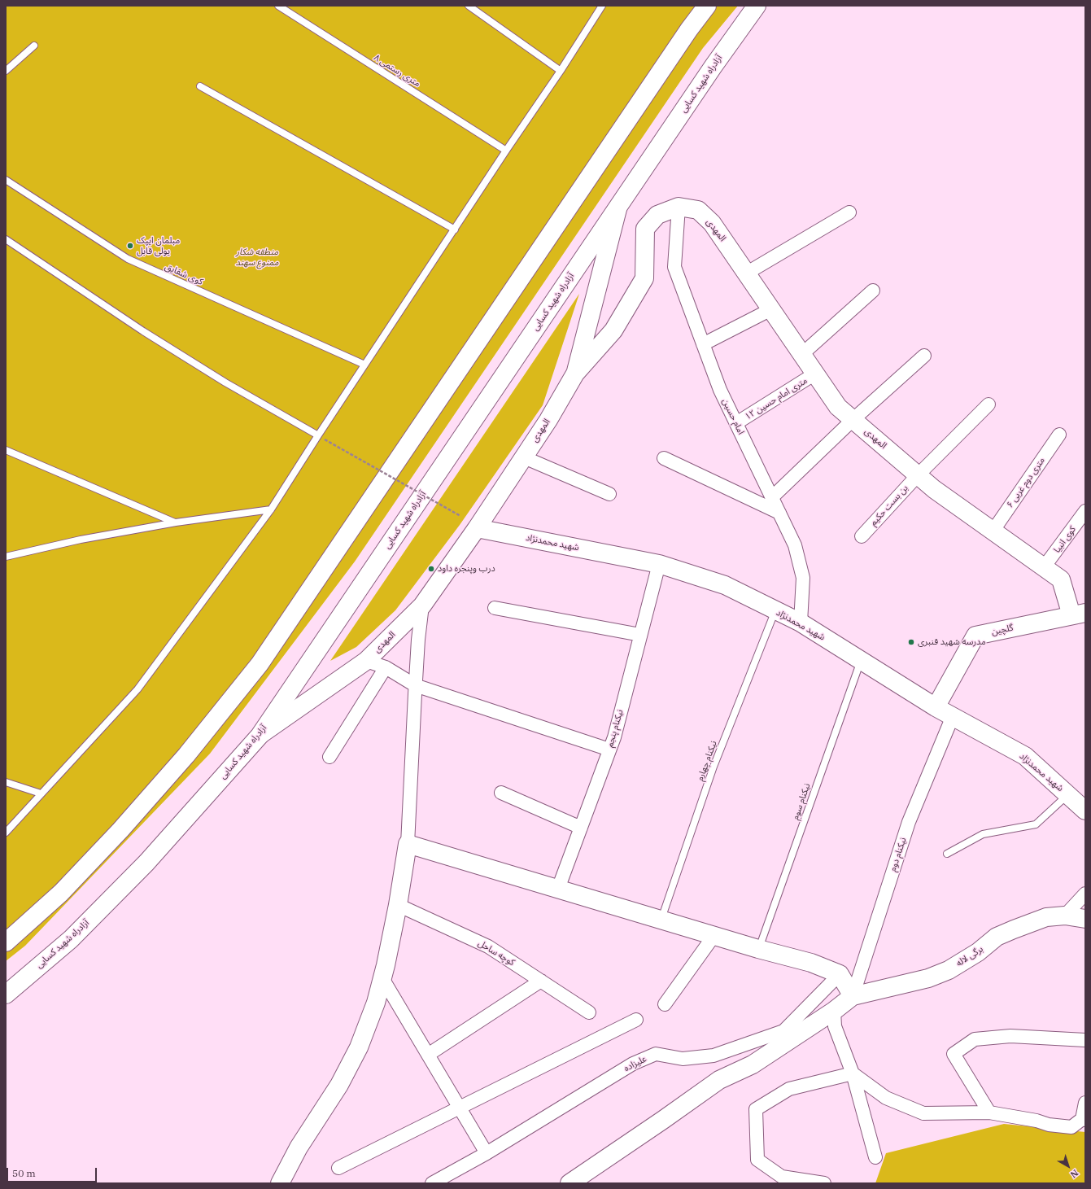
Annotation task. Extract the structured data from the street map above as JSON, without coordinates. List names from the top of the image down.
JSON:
{
  "streets": {
    "main road": [
      "آزادراه شهید کسایی",
      "المهدی",
      "شهید محمدنژاد",
      "گلچین",
      "برگی لاله"
    ],
    "street": [
      "۱۲ متری امام حسین",
      "امام حسین",
      "۶ متری دوم غربی",
      "بن بست حکیم",
      "کوی انبیا",
      "نیکنام پنجم",
      "نیکنام دوم",
      "کوچه ساحل",
      "علیزاده"
    ],
    "lane": [
      "۸ متری رستمی",
      "کوی شقایق",
      "نیکنام چهارم",
      "نیکنام سوم"
    ]
  },
  "crossings": [
    ["آزادراه شهید کسایی", "المهدی"],
    ["المهدی", "۱۲ متری امام حسین"],
    ["المهدی", "امام حسین"],
    ["المهدی", "۶ متری دوم غربی"],
    ["المهدی", "بن بست حکیم"],
    ["المهدی", "کوی انبیا"],
    ["المهدی", "شهید محمدنژاد"],
    ["المهدی", "گلچین"],
    ["۱۲ متری امام حسین", "امام حسین"],
    ["امام حسین", "شهید محمدنژاد"],
    ["شهید محمدنژاد", "گلچین"],
    ["شهید محمدنژاد", "نیکنام پنجم"],
    ["شهید محمدنژاد", "نیکنام چهارم"],
    ["شهید محمدنژاد", "نیکنام سوم"],
    ["شهید محمدنژاد", "نیکنام دوم"],
    ["نیکنام دوم", "برگی لاله"]
  ],
  "parks": ["منطقه شکار ممنوع سهند"],
  "places": ["مبلمان ایپک یولی قابل", "درب وپنجره داود", "مدرسه شهید قنبری"],
  "scale_bar": "50 m",
  "north": "bottom right"
}
